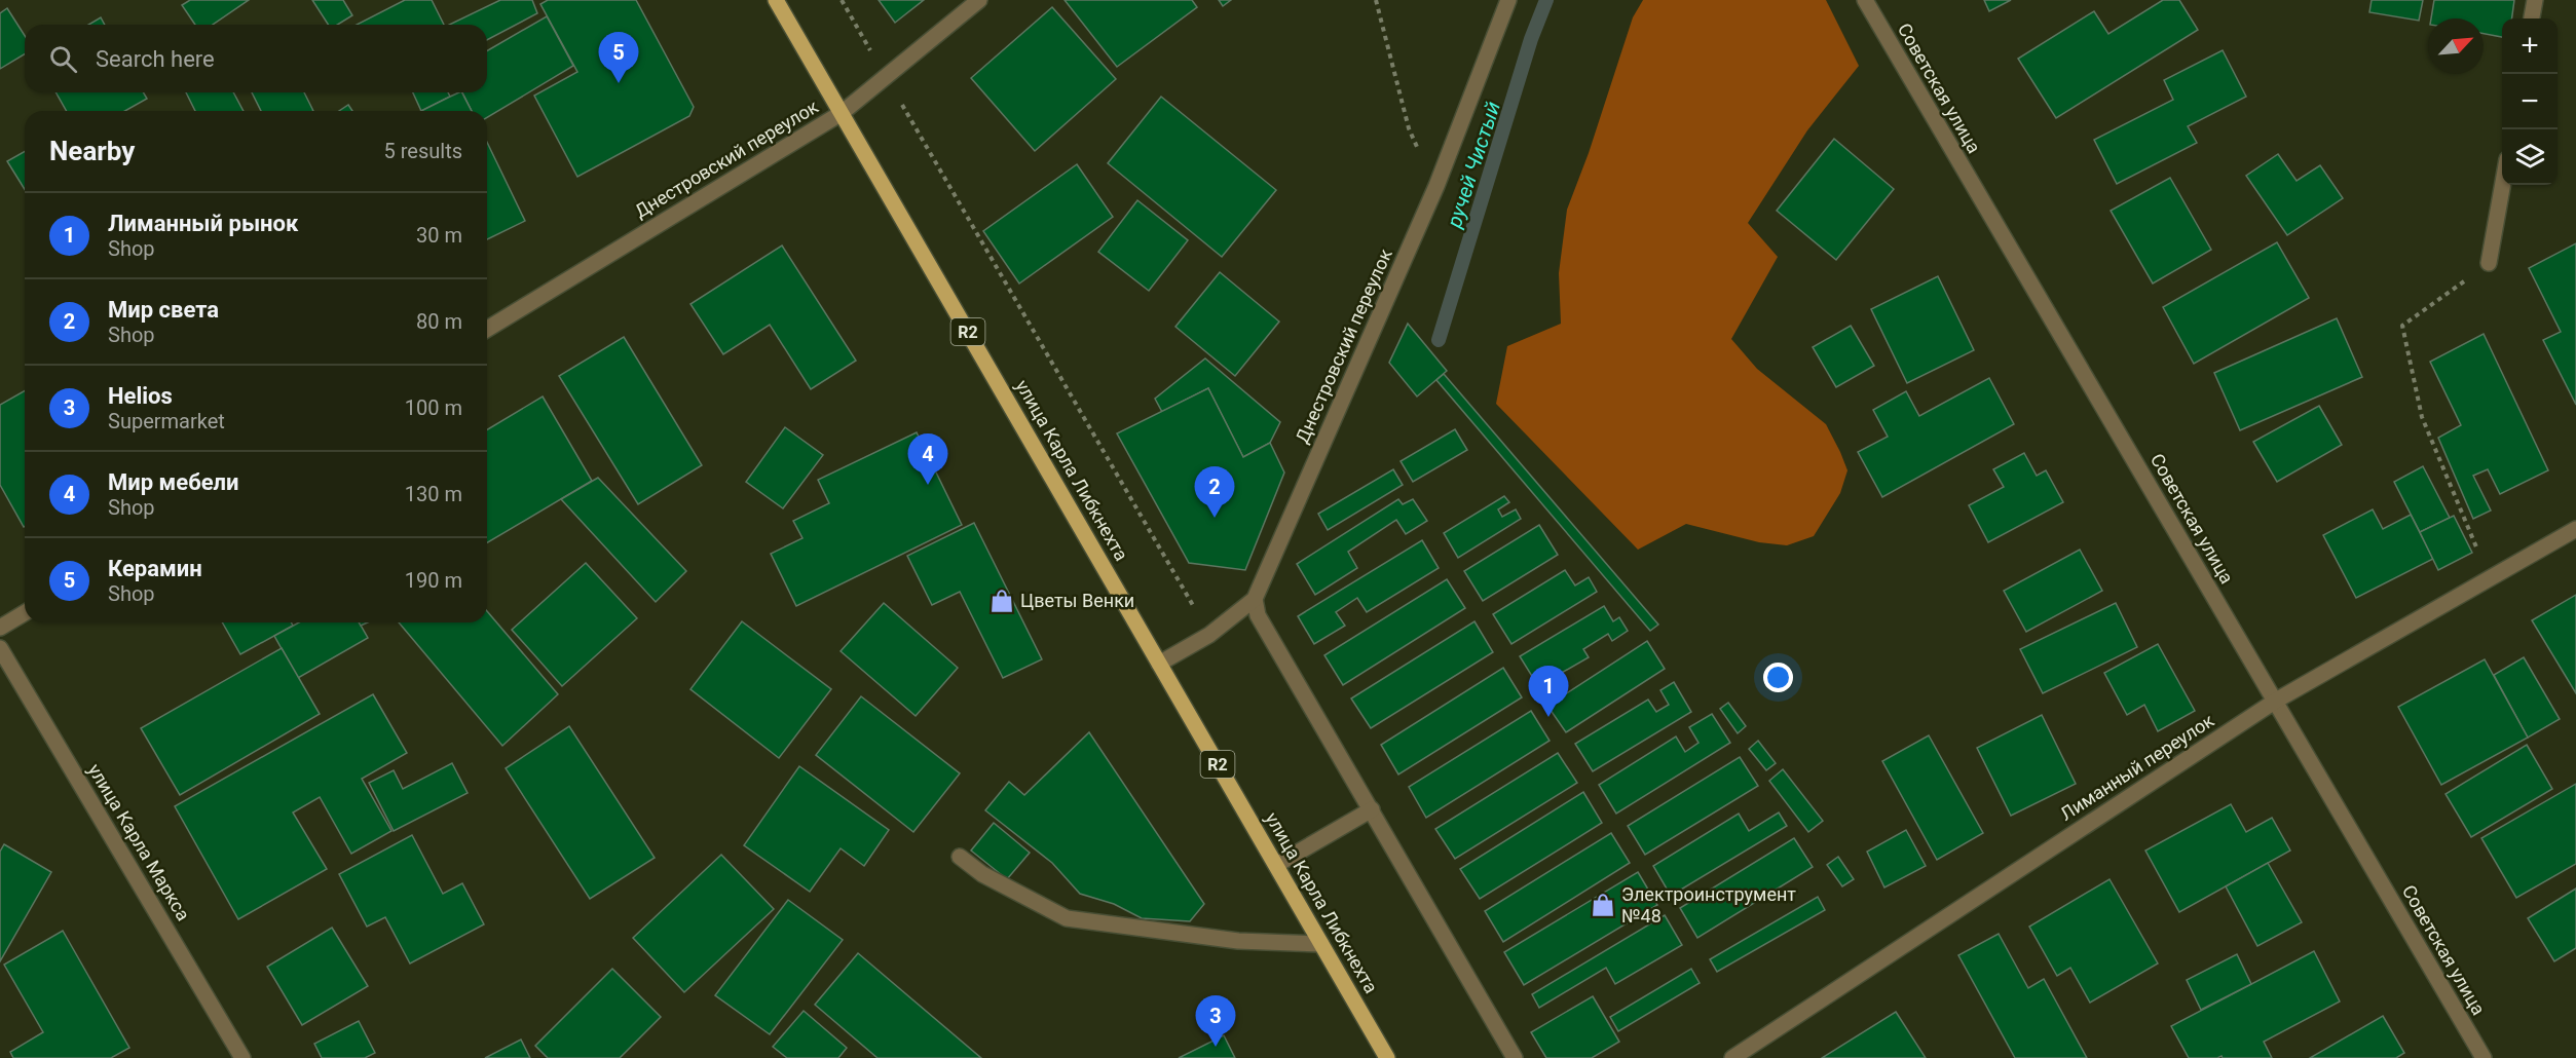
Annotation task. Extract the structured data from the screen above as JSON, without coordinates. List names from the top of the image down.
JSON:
{
  "streets": {
    "main road": ["R2", "улица Карла Либкнехта"],
    "street": [
      "Советская улица",
      "Днестровский переулок",
      "Лиманный переулок",
      "улица Карла Маркса"
    ]
  },
  "crossings": [
    ["Советская улица", "Лиманный переулок"],
    ["Днестровский переулок", "улица Карла Либкнехта"]
  ],
  "water": ["ручей Чистый"],
  "places": {
    "shop": ["Цветы Венки", "Электроинструмент №48"]
  },
  "north": "top right",
  "page": {
    "map_buttons": ["+", "−"],
    "search": "Search here",
    "pins": [
      "5",
      "4",
      "2",
      "1",
      "3"
    ],
    "heading": ["Nearby", "5 results"],
    "list": [
      {
        "mark": "1",
        "name": "Лиманный рынок",
        "note": "Shop",
        "value": "30 m"
      },
      {
        "mark": "2",
        "name": "Мир света",
        "note": "Shop",
        "value": "80 m"
      },
      {
        "mark": "3",
        "name": "Helios",
        "note": "Supermarket",
        "value": "100 m"
      },
      {
        "mark": "4",
        "name": "Мир мебели",
        "note": "Shop",
        "value": "130 m"
      },
      {
        "mark": "5",
        "name": "Керамин",
        "note": "Shop",
        "value": "190 m"
      }
    ]
  }
}
